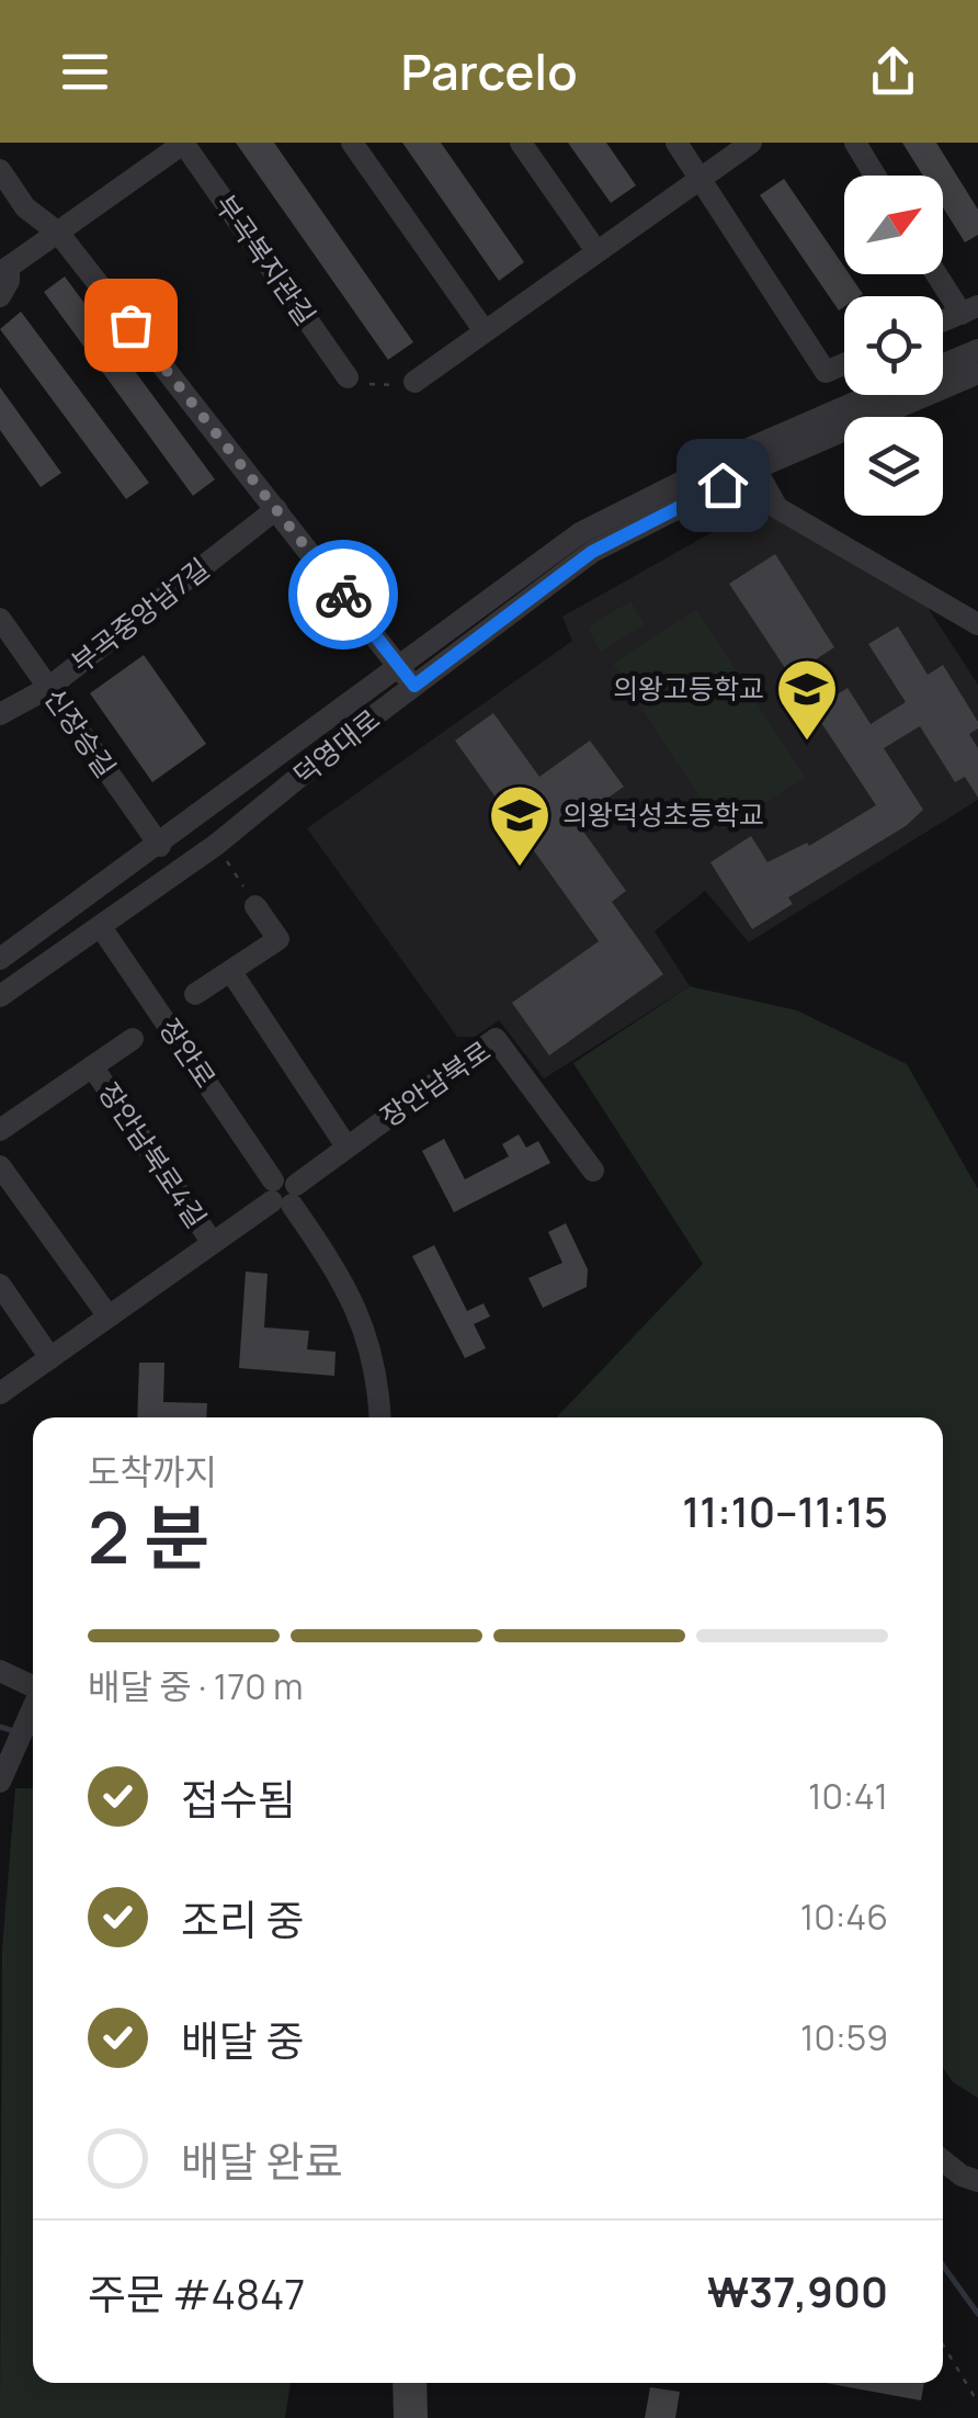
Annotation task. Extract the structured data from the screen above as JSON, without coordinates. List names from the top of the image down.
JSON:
{
  "streets": {
    "street": [
      "부곡복지관길",
      "부곡중앙남7길",
      "신장승길",
      "덕영대로",
      "장안로",
      "장안남북로",
      "장안남북로4길"
    ]
  },
  "crossings": [
    ["부곡중앙남7길", "신장승길"],
    ["신장승길", "덕영대로"],
    ["덕영대로", "장안로"],
    ["장안로", "장안남북로"],
    ["장안남북로", "장안남북로4길"]
  ],
  "places": {
    "school or university": ["의왕고등학교", "의왕덕성초등학교"]
  },
  "north": "top right",
  "page": {
    "header": "Parcelo",
    "heading": ["2 분", "도착까지", "11:10–11:15"],
    "panel": ["주문 #4847", "₩37,900"],
    "bar": "배달 중 · 170 m",
    "list": [
      ["접수됨", "10:41"],
      ["조리 중", "10:46"],
      ["배달 중", "10:59"],
      "배달 완료"
    ]
  }
}
